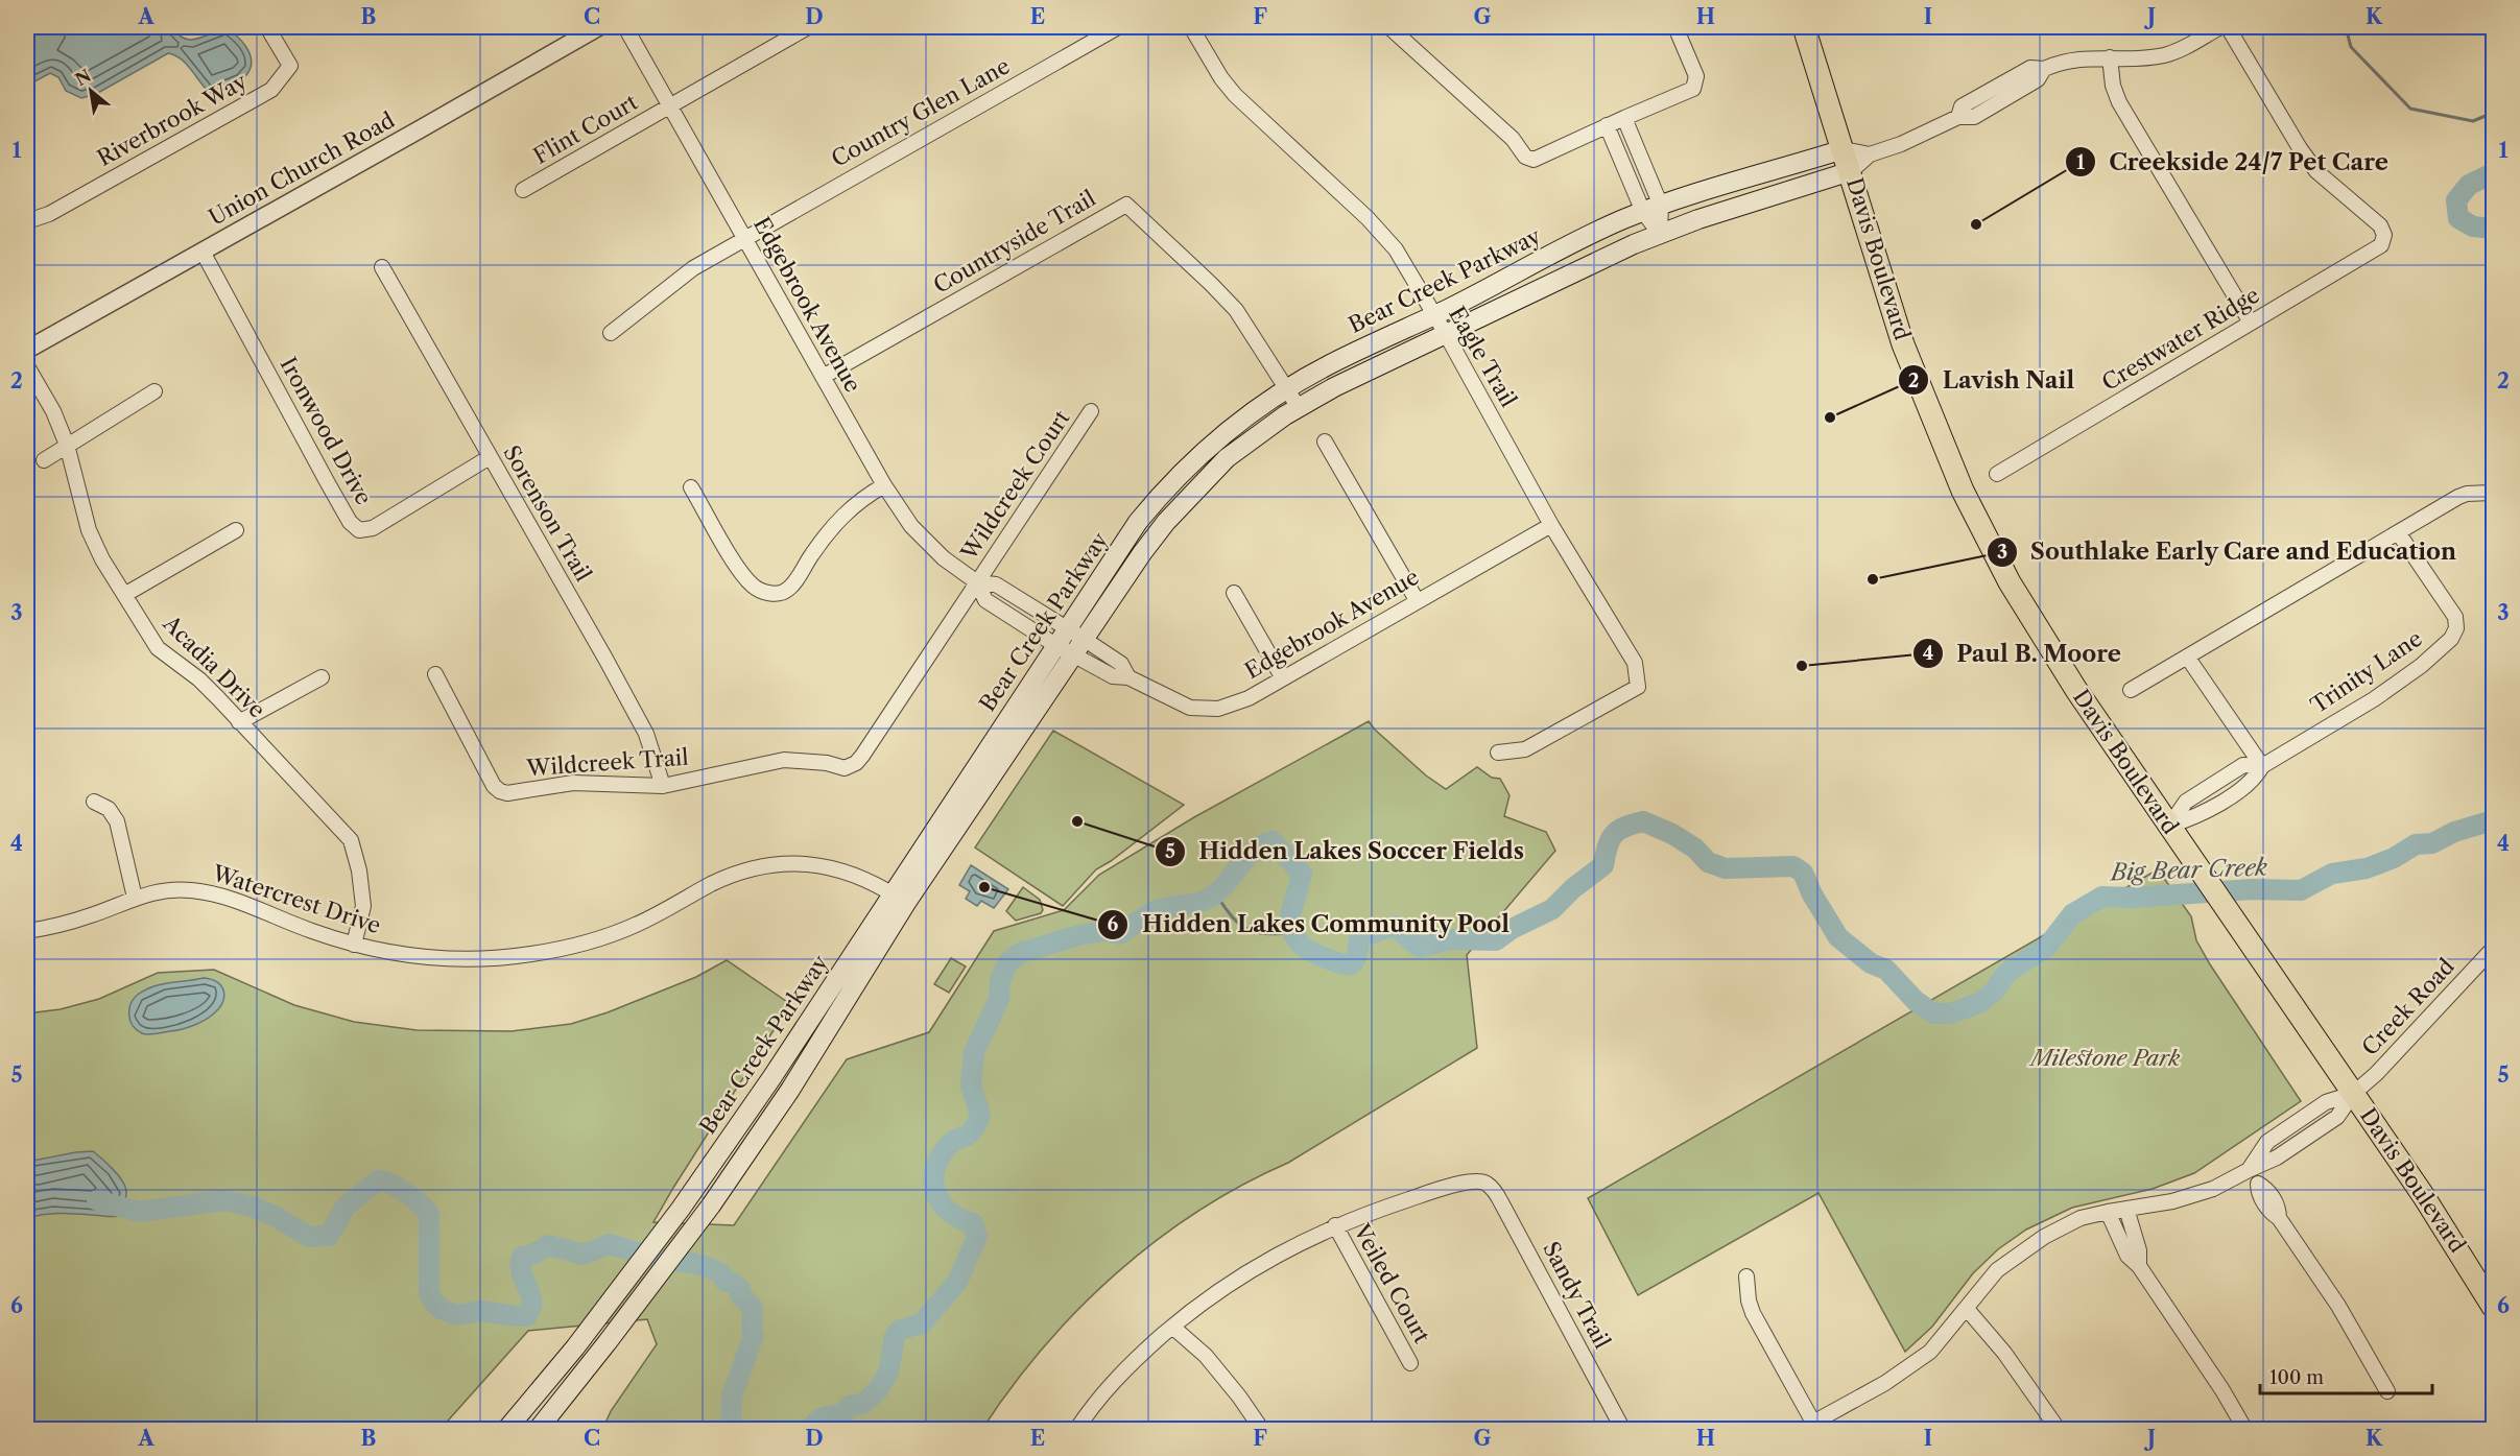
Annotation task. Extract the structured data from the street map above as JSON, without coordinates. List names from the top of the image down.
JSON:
{
  "streets": {
    "main road": ["Davis Boulevard", "Bear Creek Parkway"],
    "street": [
      "Country Glen Lane",
      "Riverbrook Way",
      "Flint Court",
      "Union Church Road",
      "Countryside Trail",
      "Edgebrook Avenue",
      "Crestwater Ridge",
      "Eagle Trail",
      "Ironwood Drive",
      "Wildcreek Court",
      "Sorenson Trail",
      "Acadia Drive",
      "Trinity Lane",
      "Wildcreek Trail",
      "Watercrest Drive",
      "Creek Road",
      "Veiled Court",
      "Sandy Trail"
    ]
  },
  "crossings": [
    ["Country Glen Lane", "Edgebrook Avenue"],
    ["Flint Court", "Edgebrook Avenue"],
    ["Union Church Road", "Ironwood Drive"],
    ["Countryside Trail", "Bear Creek Parkway"],
    ["Countryside Trail", "Edgebrook Avenue"],
    ["Davis Boulevard", "Bear Creek Parkway"],
    ["Davis Boulevard", "Trinity Lane"],
    ["Davis Boulevard", "Creek Road"],
    ["Bear Creek Parkway", "Edgebrook Avenue"],
    ["Bear Creek Parkway", "Eagle Trail"],
    ["Bear Creek Parkway", "Watercrest Drive"],
    ["Edgebrook Avenue", "Eagle Trail"],
    ["Edgebrook Avenue", "Wildcreek Court"],
    ["Edgebrook Avenue", "Wildcreek Trail"],
    ["Ironwood Drive", "Sorenson Trail"],
    ["Wildcreek Court", "Wildcreek Trail"],
    ["Sorenson Trail", "Wildcreek Trail"],
    ["Acadia Drive", "Watercrest Drive"],
    ["Veiled Court", "Sandy Trail"]
  ],
  "water": ["Big Bear Creek"],
  "parks": ["Milestone Park"],
  "places": [
    "Creekside 24/7 Pet Care",
    "Lavish Nail",
    "Southlake Early Care and Education",
    "Paul B. Moore",
    "Hidden Lakes Soccer Fields",
    "Hidden Lakes Community Pool"
  ],
  "scale_bar": "100 m",
  "north": "top left",
  "grid": {
    "columns": [
      "A",
      "B",
      "C",
      "D",
      "E",
      "F",
      "G",
      "H",
      "I",
      "J",
      "K"
    ],
    "rows": [
      "1",
      "2",
      "3",
      "4",
      "5",
      "6"
    ]
  }
}
